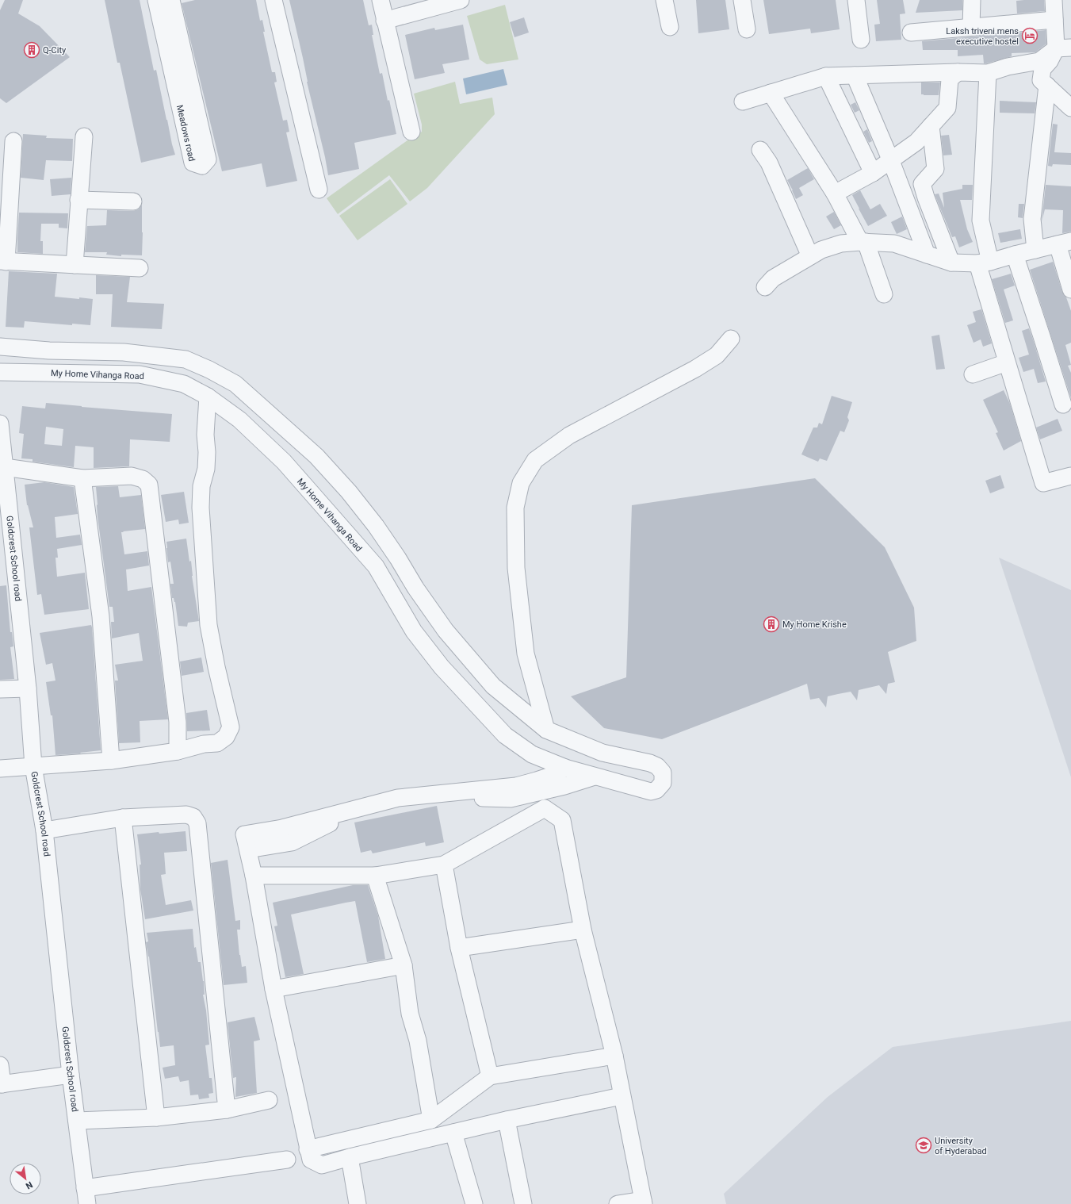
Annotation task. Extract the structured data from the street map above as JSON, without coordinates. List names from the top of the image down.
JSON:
{
  "streets": {
    "street": ["Meadows road", "My Home Vihanga Road", "Goldcrest School road"]
  },
  "places": {
    "hotel": ["Laksh triveni mens executive hostel"],
    "building": ["Q-City", "My Home Krishe"],
    "school or university": ["University of Hyderabad"]
  },
  "north": "bottom right"
}
